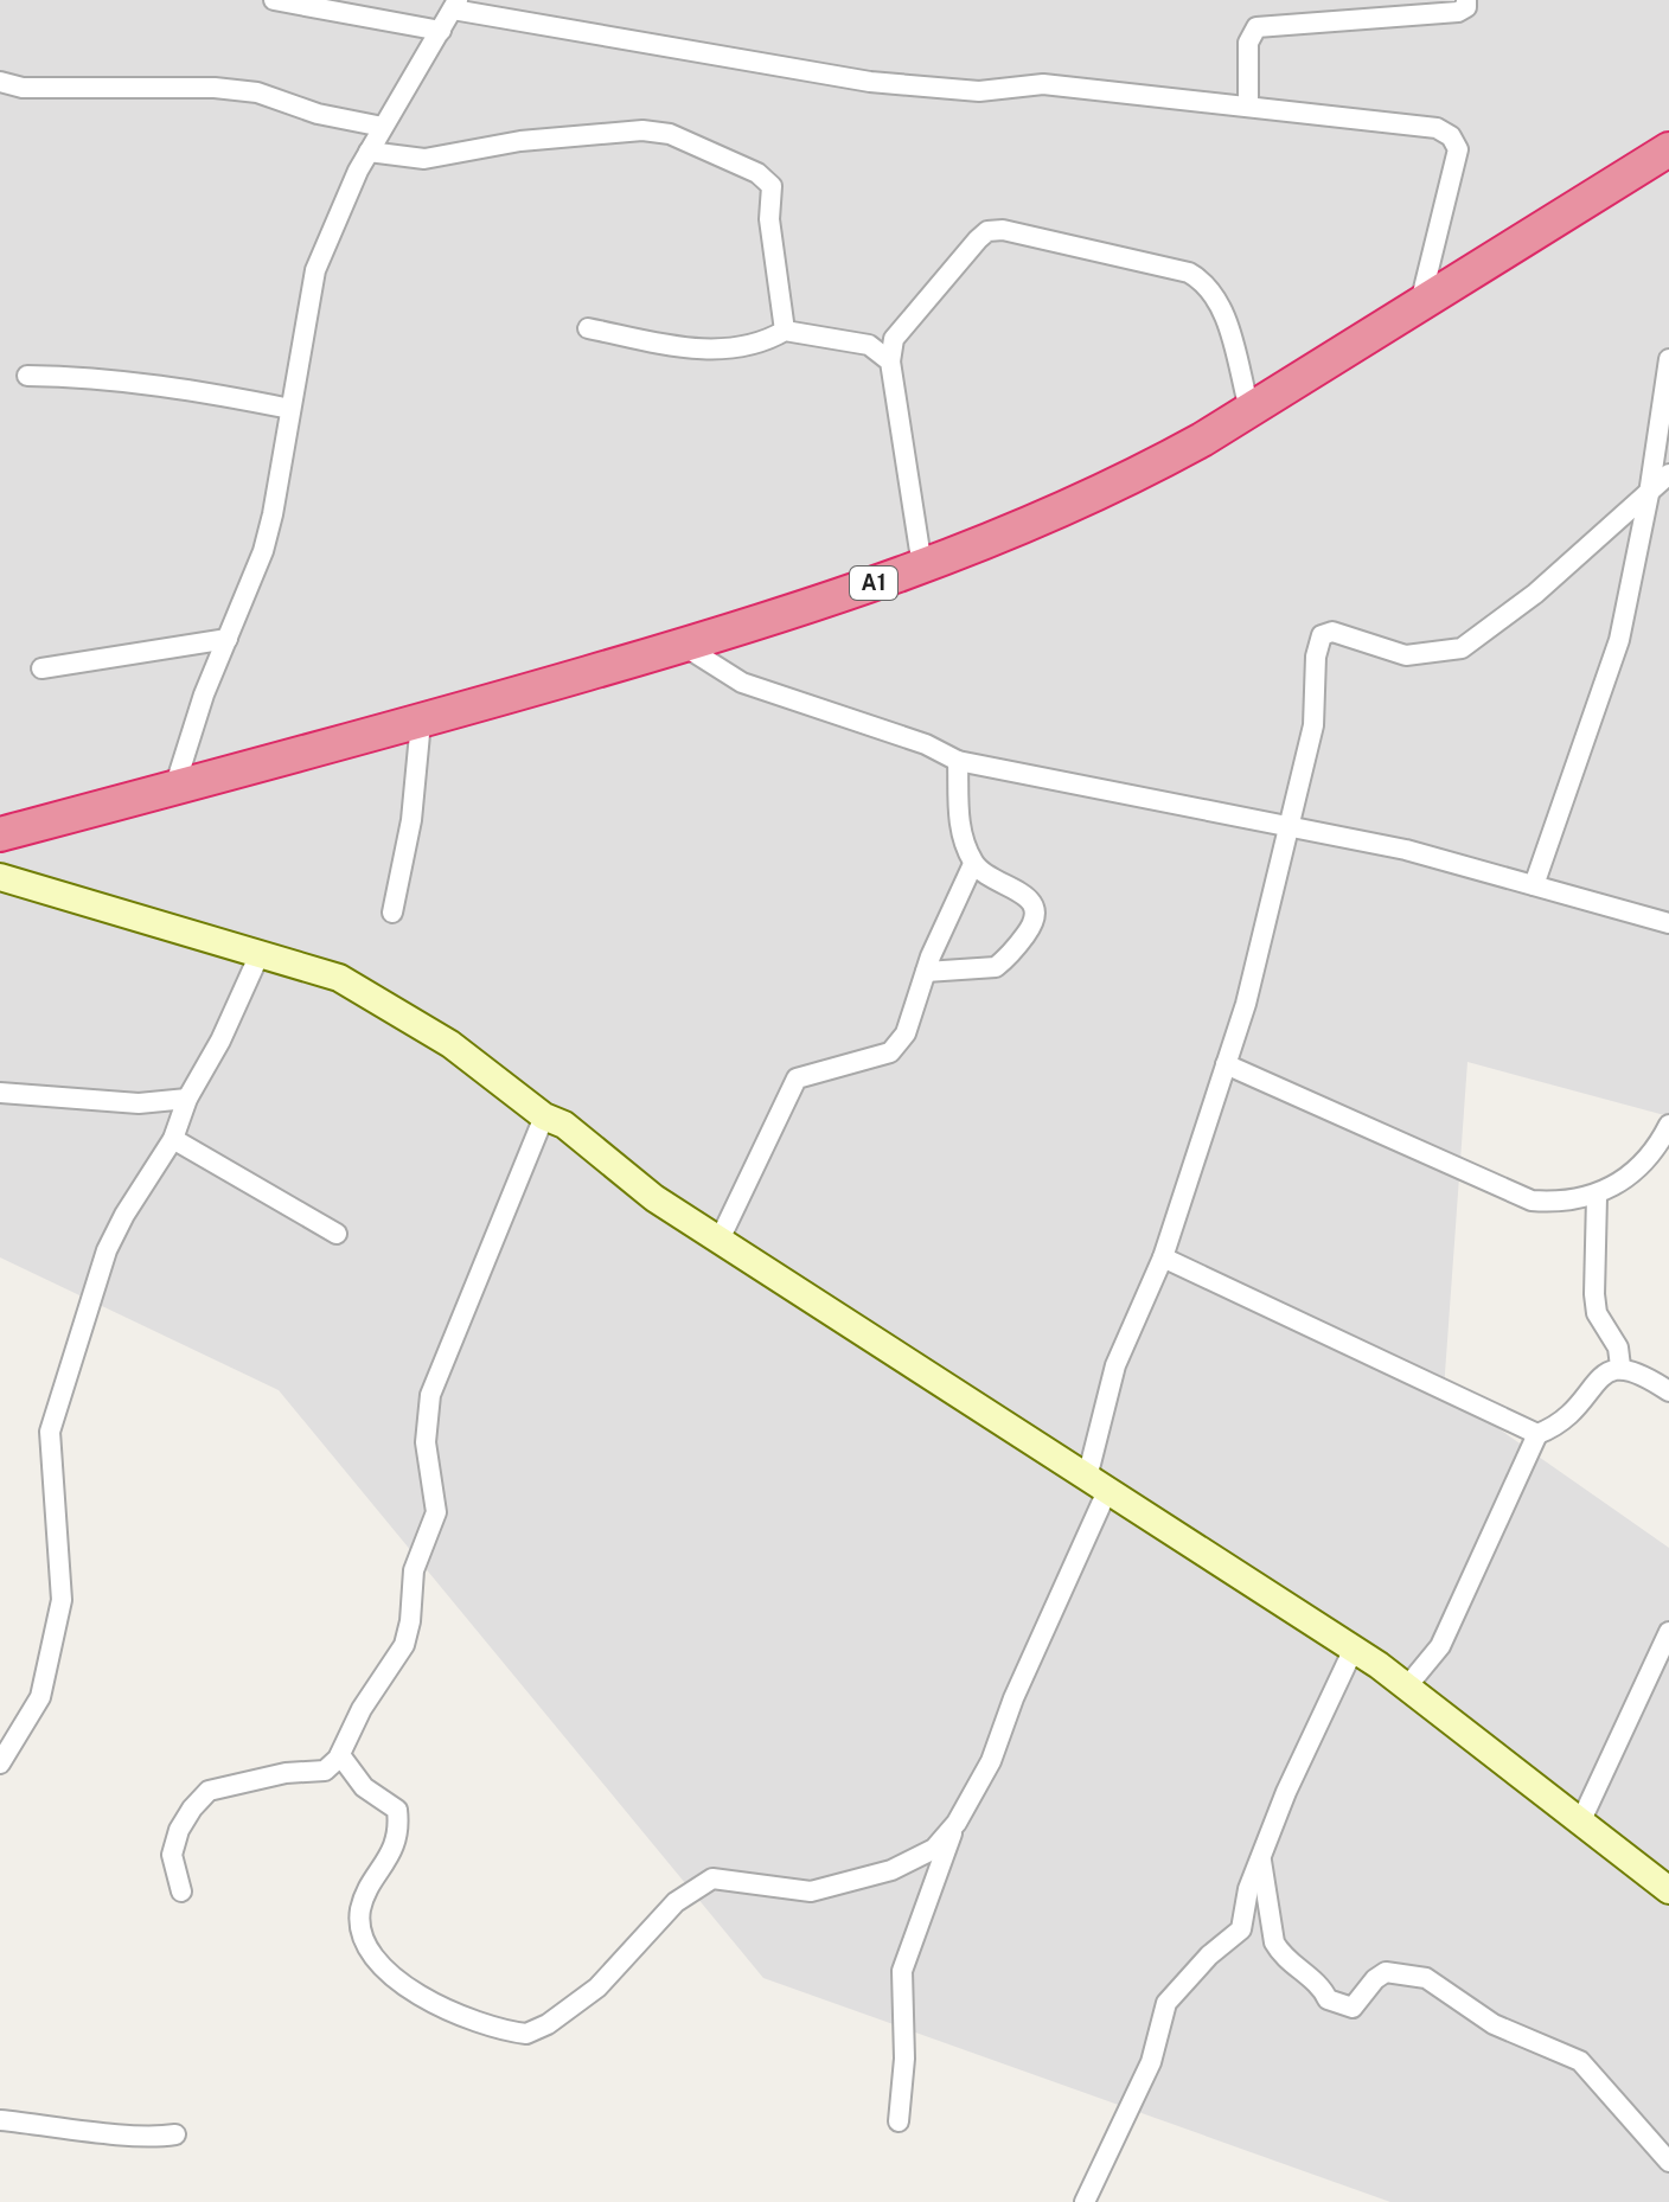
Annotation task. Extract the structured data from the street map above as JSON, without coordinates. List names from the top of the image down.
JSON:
{
  "streets": {
    "highway": ["A1"]
  }
}
